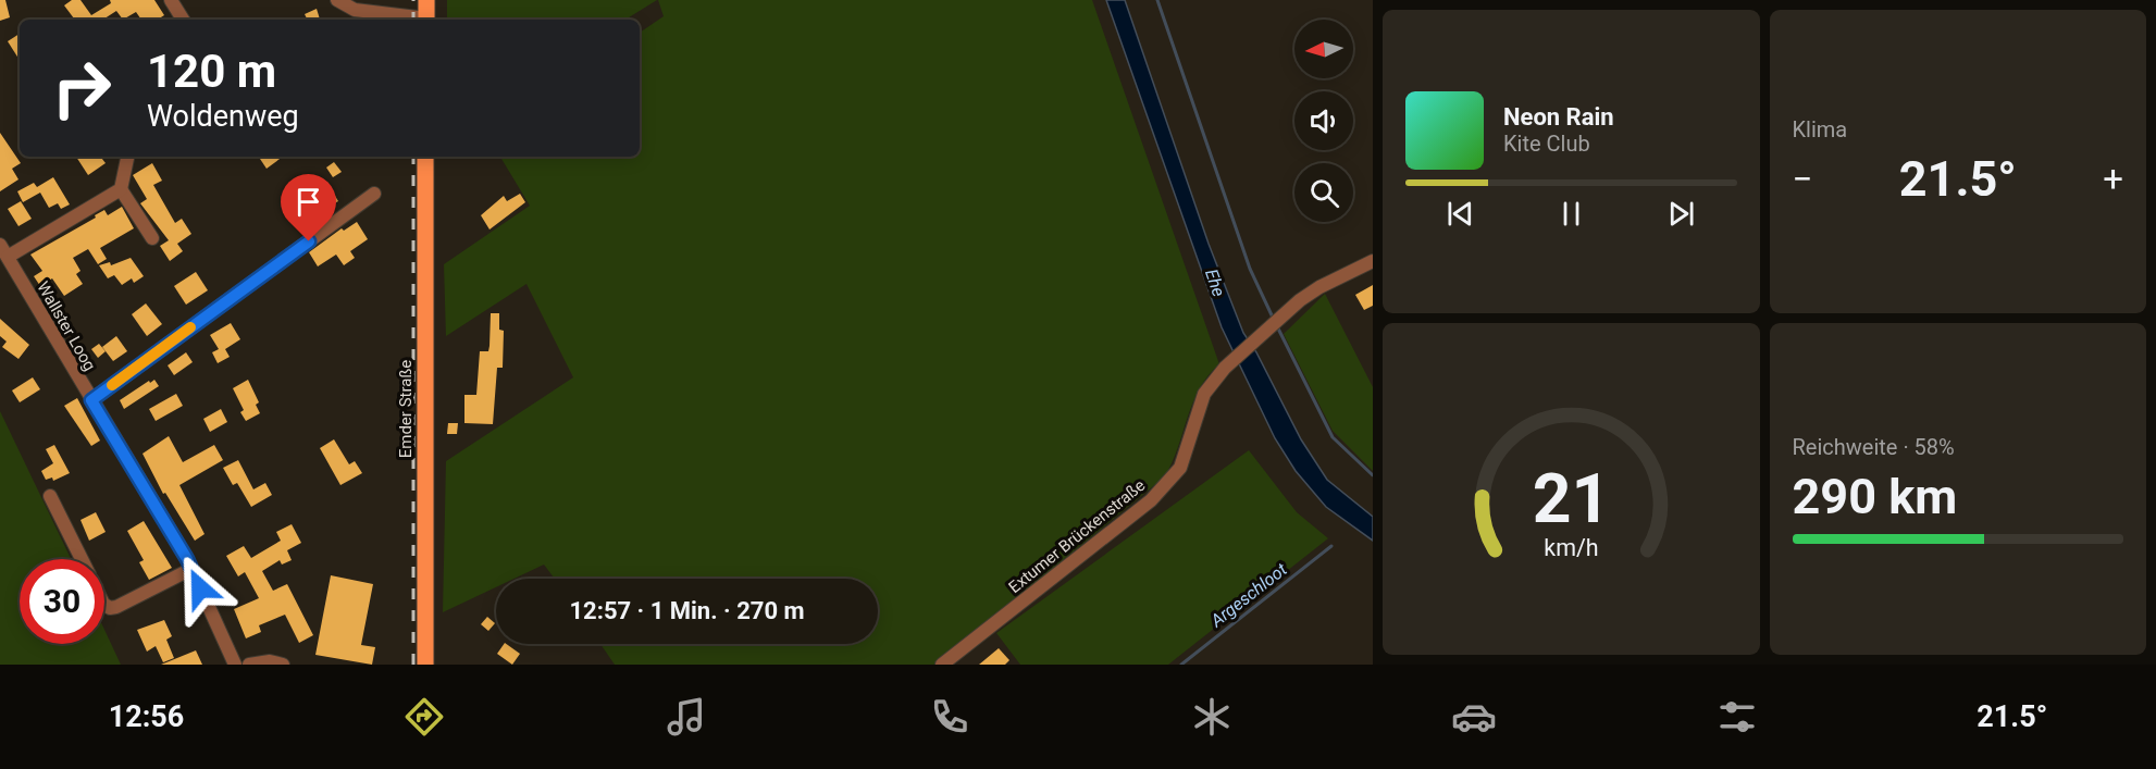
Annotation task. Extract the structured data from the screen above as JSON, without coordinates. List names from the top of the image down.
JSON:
{
  "streets": {
    "main road": ["Emder Straße"],
    "street": ["Wallster Loog", "Extumer Brückenstraße"]
  },
  "water": ["Ehe", "Argeschloot"],
  "north": "left",
  "page": {
    "tile": [
      "Klima",
      ["Reichweite · 58%", "290 km"]
    ],
    "turn": ["120 m", "Woldenweg"],
    "song": ["Neon Rain", "Kite Club"],
    "heat": ["−", "21.5°", "+"],
    "limit": "30",
    "trip": "12:57 · 1 Min. · 270 m",
    "tabs": ["12:56", "21.5°"],
    "gauge": ["21", "km/h"]
  }
}
